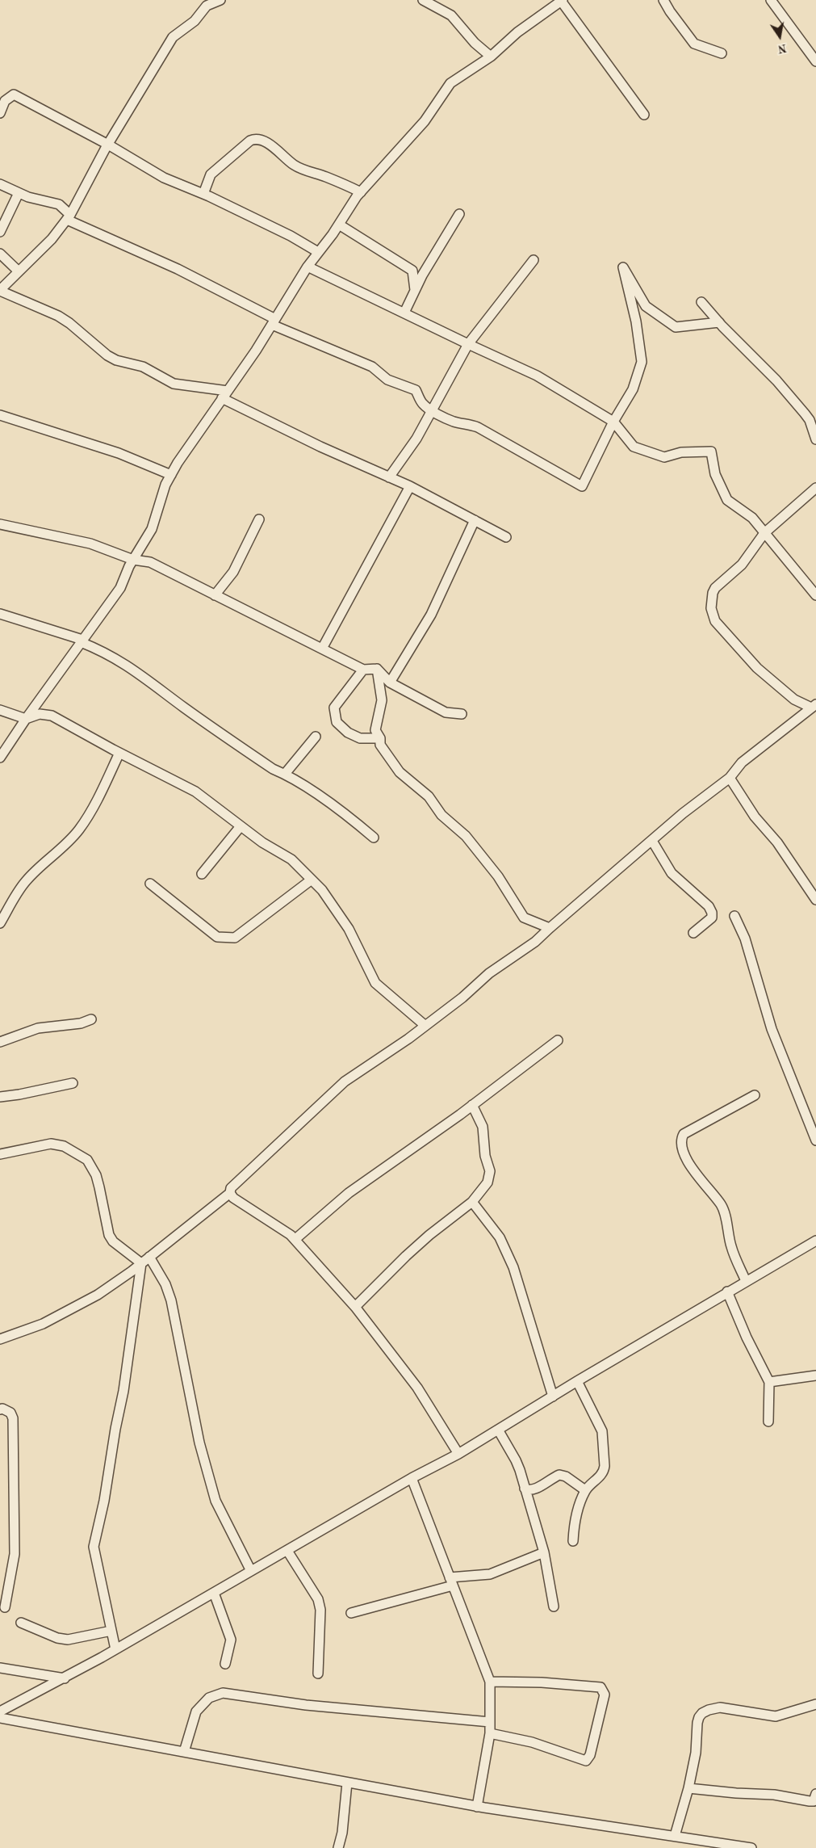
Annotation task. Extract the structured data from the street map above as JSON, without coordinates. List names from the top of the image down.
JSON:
{
  "north": "bottom"
}
